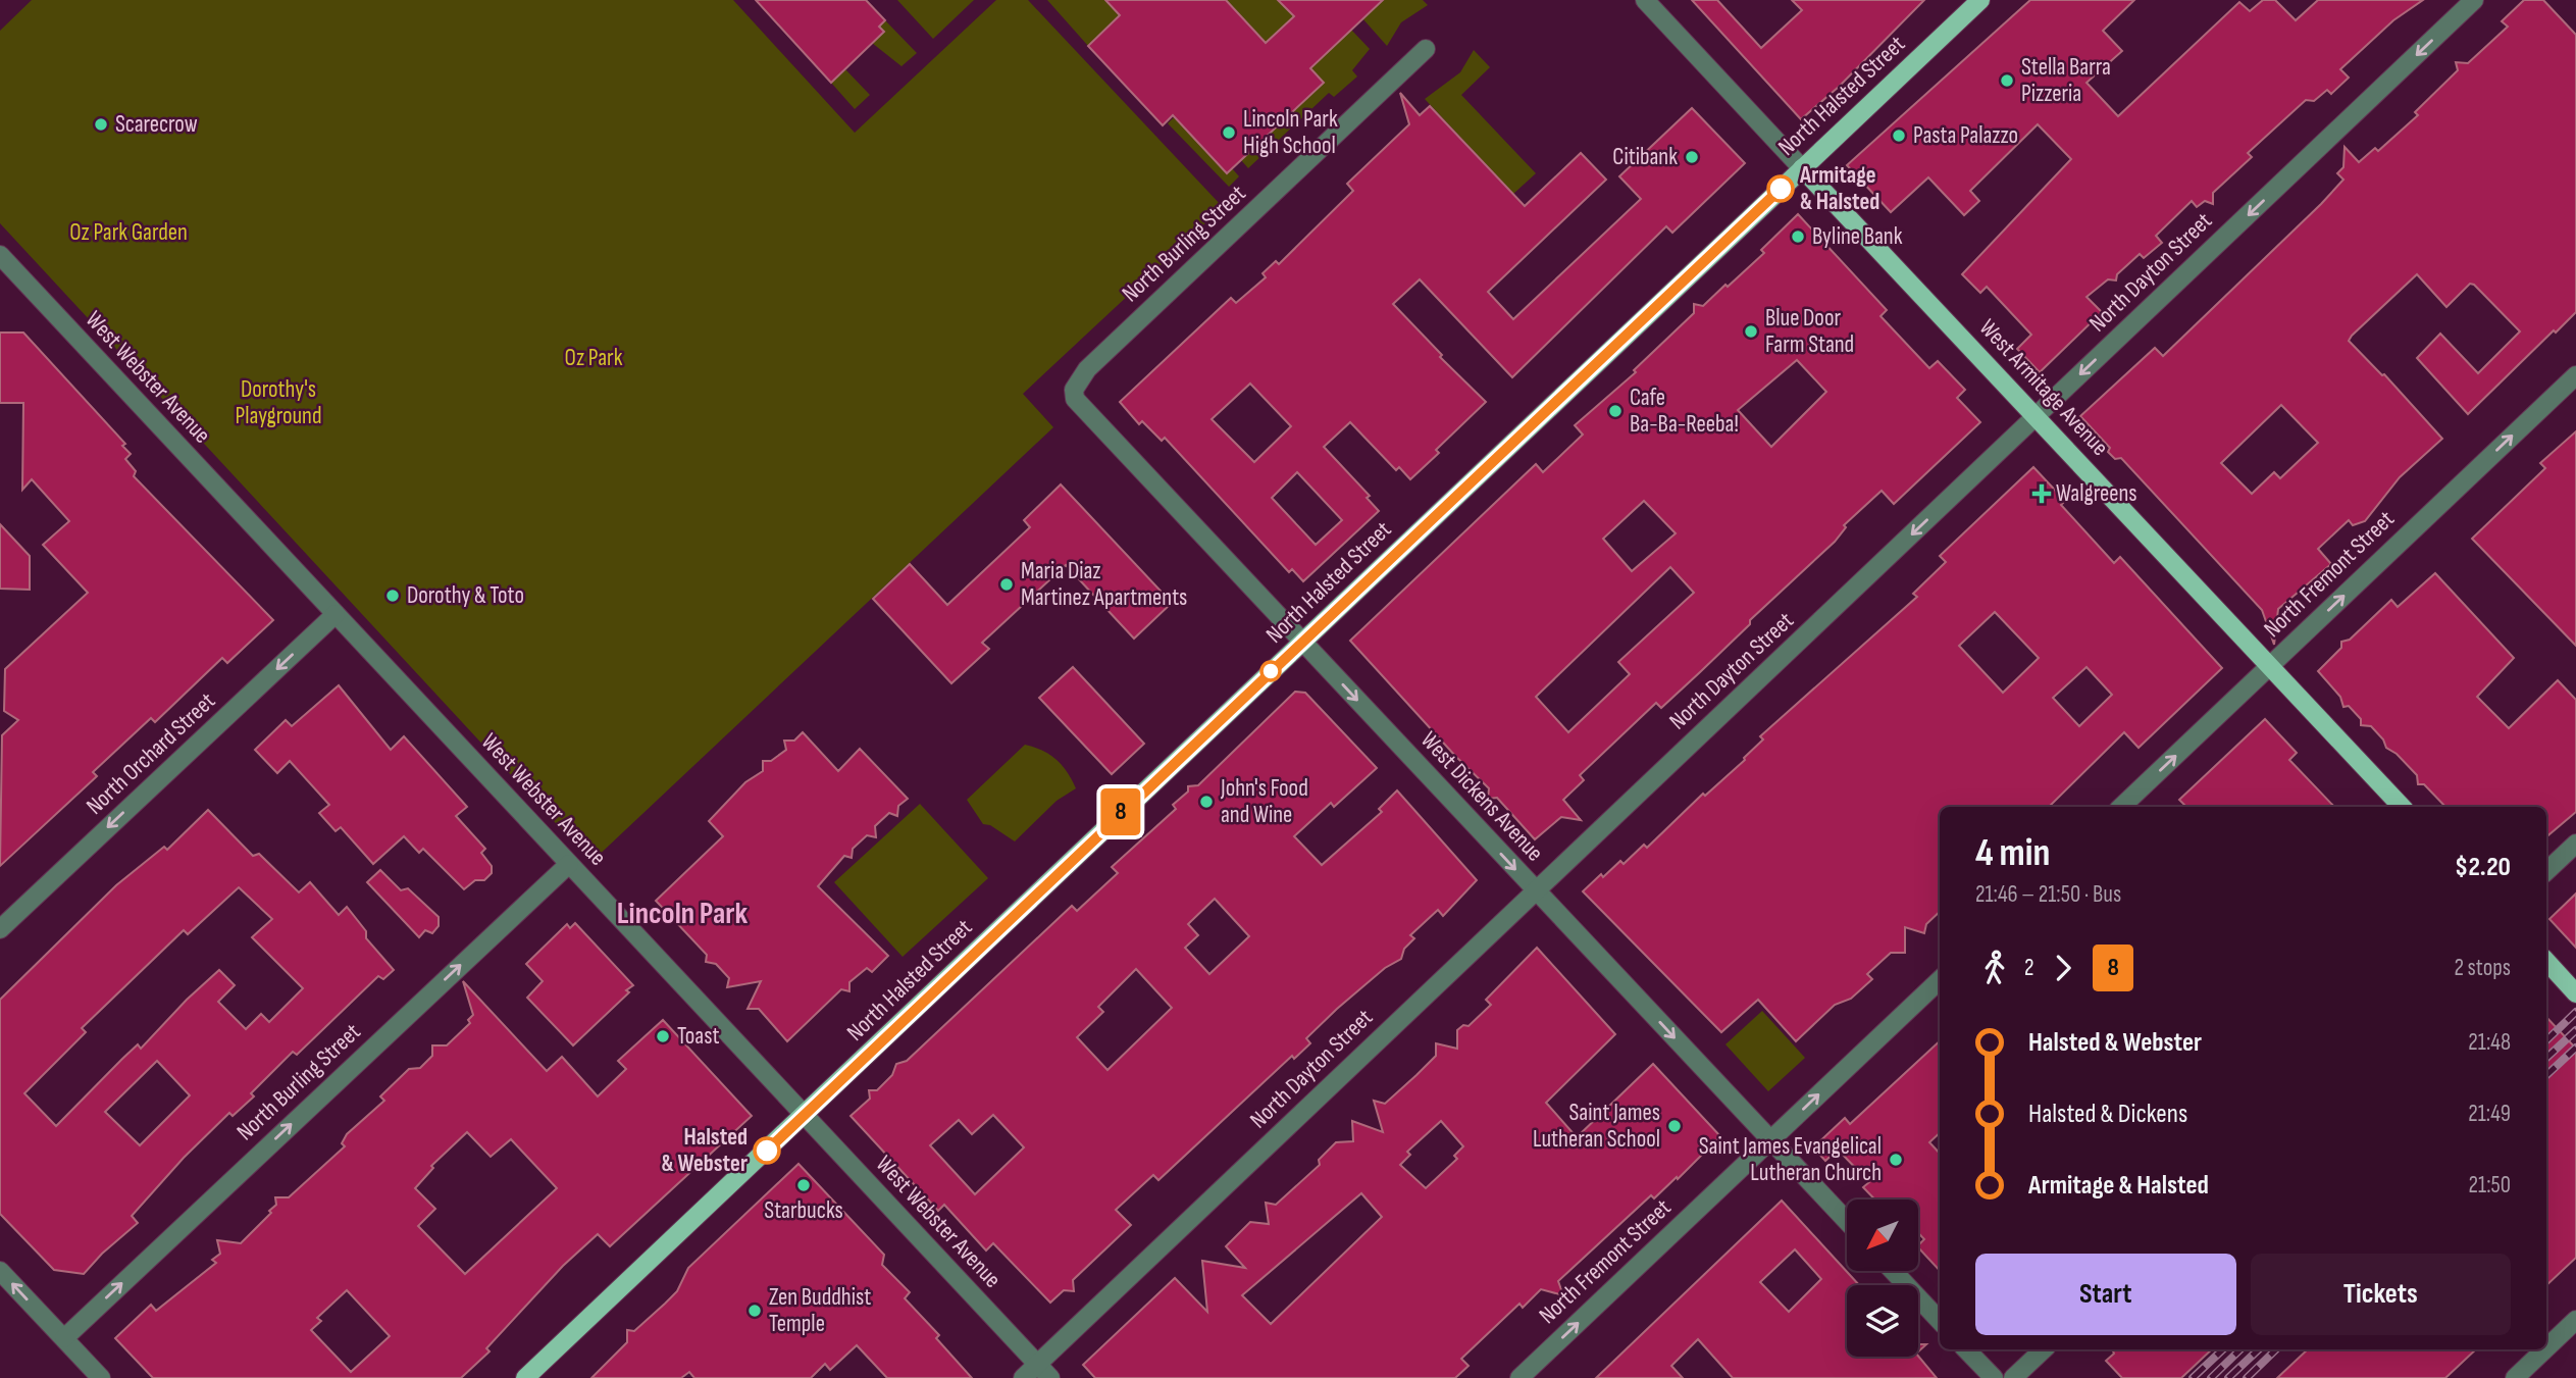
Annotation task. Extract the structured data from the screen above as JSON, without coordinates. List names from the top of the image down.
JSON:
{
  "streets": {
    "main road": ["North Halsted Street", "West Armitage Avenue"],
    "street": [
      "North Burling Street",
      "North Dayton Street",
      "West Webster Avenue",
      "North Fremont Street",
      "North Orchard Street",
      "West Dickens Avenue"
    ]
  },
  "crossings": [
    ["North Halsted Street", "West Webster Avenue"],
    ["North Halsted Street", "West Armitage Avenue"],
    ["North Halsted Street", "West Dickens Avenue"],
    ["North Burling Street", "West Webster Avenue"],
    ["North Burling Street", "West Dickens Avenue"],
    ["North Dayton Street", "West Webster Avenue"],
    ["North Dayton Street", "West Armitage Avenue"],
    ["North Dayton Street", "West Dickens Avenue"],
    ["West Webster Avenue", "North Orchard Street"],
    ["West Armitage Avenue", "North Fremont Street"],
    ["North Fremont Street", "West Dickens Avenue"]
  ],
  "one_way": [
    "North Burling Street",
    "North Dayton Street",
    "North Fremont Street",
    "North Orchard Street",
    "West Dickens Avenue"
  ],
  "districts": ["Lincoln Park"],
  "parks": ["Oz Park Garden", "Oz Park", "Dorothy's Playground"],
  "places": {
    "other": [
      "Stella Barra Pizzeria",
      "Scarecrow",
      "Lincoln Park High School",
      "Pasta Palazzo",
      "Citibank",
      "Armitage & Halsted",
      "Byline Bank",
      "Blue Door Farm Stand",
      "Cafe Ba-Ba-Reeba!",
      "Maria Diaz Martinez Apartments",
      "Dorothy & Toto",
      "John's Food and Wine",
      "Toast",
      "Saint James Lutheran School",
      "Halsted & Webster",
      "Saint James Evangelical Lutheran Church",
      "Starbucks",
      "Zen Buddhist Temple"
    ],
    "health": ["Walgreens"]
  },
  "lines": ["bus line 8"],
  "north": "bottom left",
  "page": {
    "on_map": "8",
    "heading": ["4 min", "21:46 – 21:50 · Bus", "$2.20"],
    "legs": ["2", "8", "2 stops"],
    "list": [
      {
        "name": "Halsted & Webster",
        "value": "21:48"
      },
      {
        "name": "Halsted & Dickens",
        "value": "21:49"
      },
      {
        "name": "Armitage & Halsted",
        "value": "21:50"
      }
    ],
    "buttons": ["Start", "Tickets"]
  }
}
